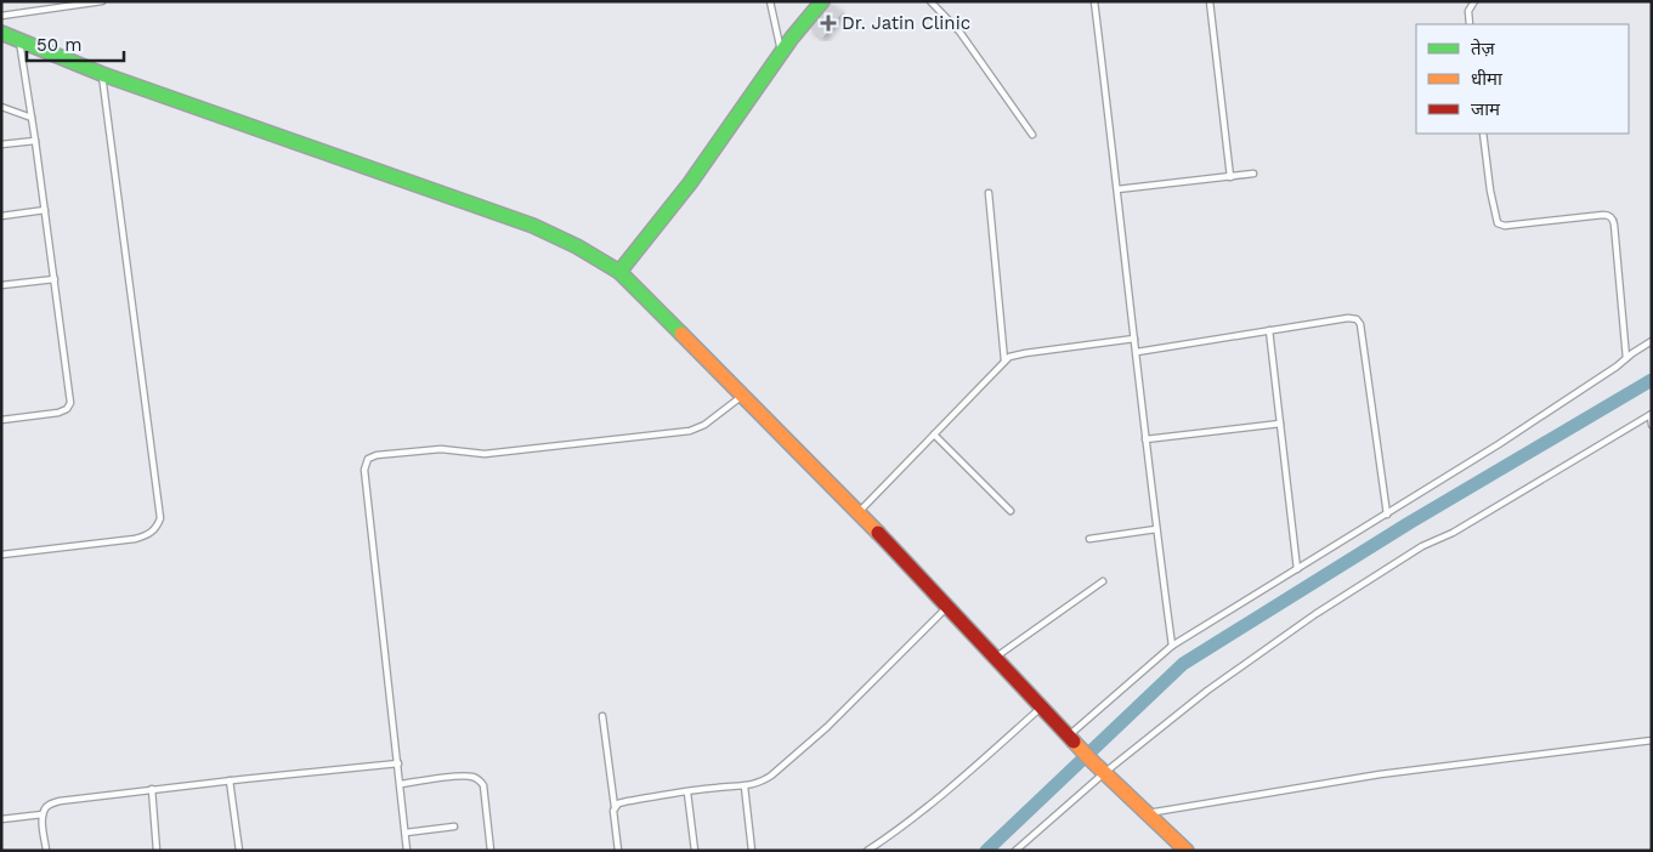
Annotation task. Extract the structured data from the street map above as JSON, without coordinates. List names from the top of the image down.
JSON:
{
  "places": {
    "health": ["Dr. Jatin Clinic"]
  },
  "legend": ["तेज़", "धीमा", "जाम"],
  "scale_bar": "50 m"
}
